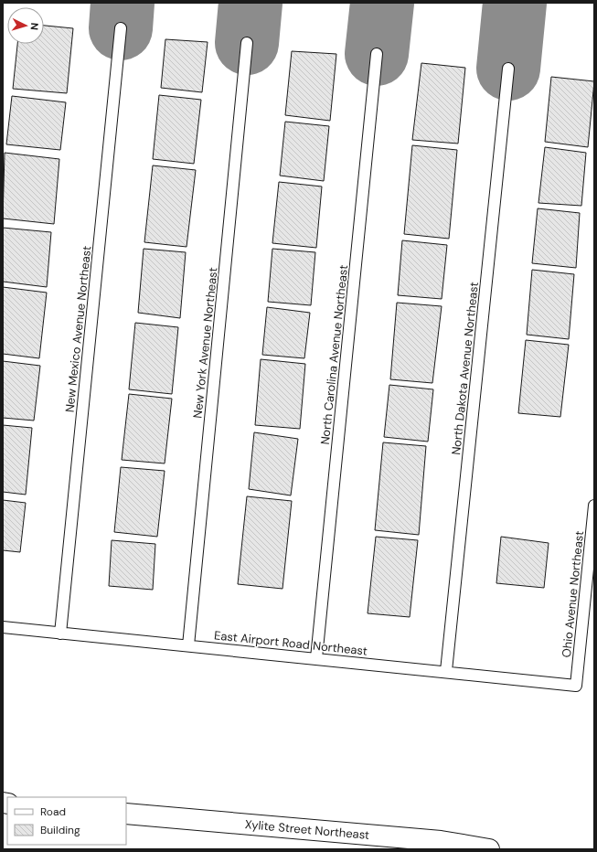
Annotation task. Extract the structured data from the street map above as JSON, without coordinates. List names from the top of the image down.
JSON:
{
  "streets": {
    "street": ["Xylite Street Northeast"],
    "lane": [
      "New Mexico Avenue Northeast",
      "New York Avenue Northeast",
      "North Carolina Avenue Northeast",
      "North Dakota Avenue Northeast",
      "Ohio Avenue Northeast",
      "East Airport Road Northeast"
    ]
  },
  "crossings": [
    ["New Mexico Avenue Northeast", "East Airport Road Northeast"],
    ["New York Avenue Northeast", "East Airport Road Northeast"],
    ["North Carolina Avenue Northeast", "East Airport Road Northeast"],
    ["North Dakota Avenue Northeast", "East Airport Road Northeast"],
    ["Ohio Avenue Northeast", "East Airport Road Northeast"]
  ],
  "legend": ["Road", "Building"],
  "north": "right"
}
